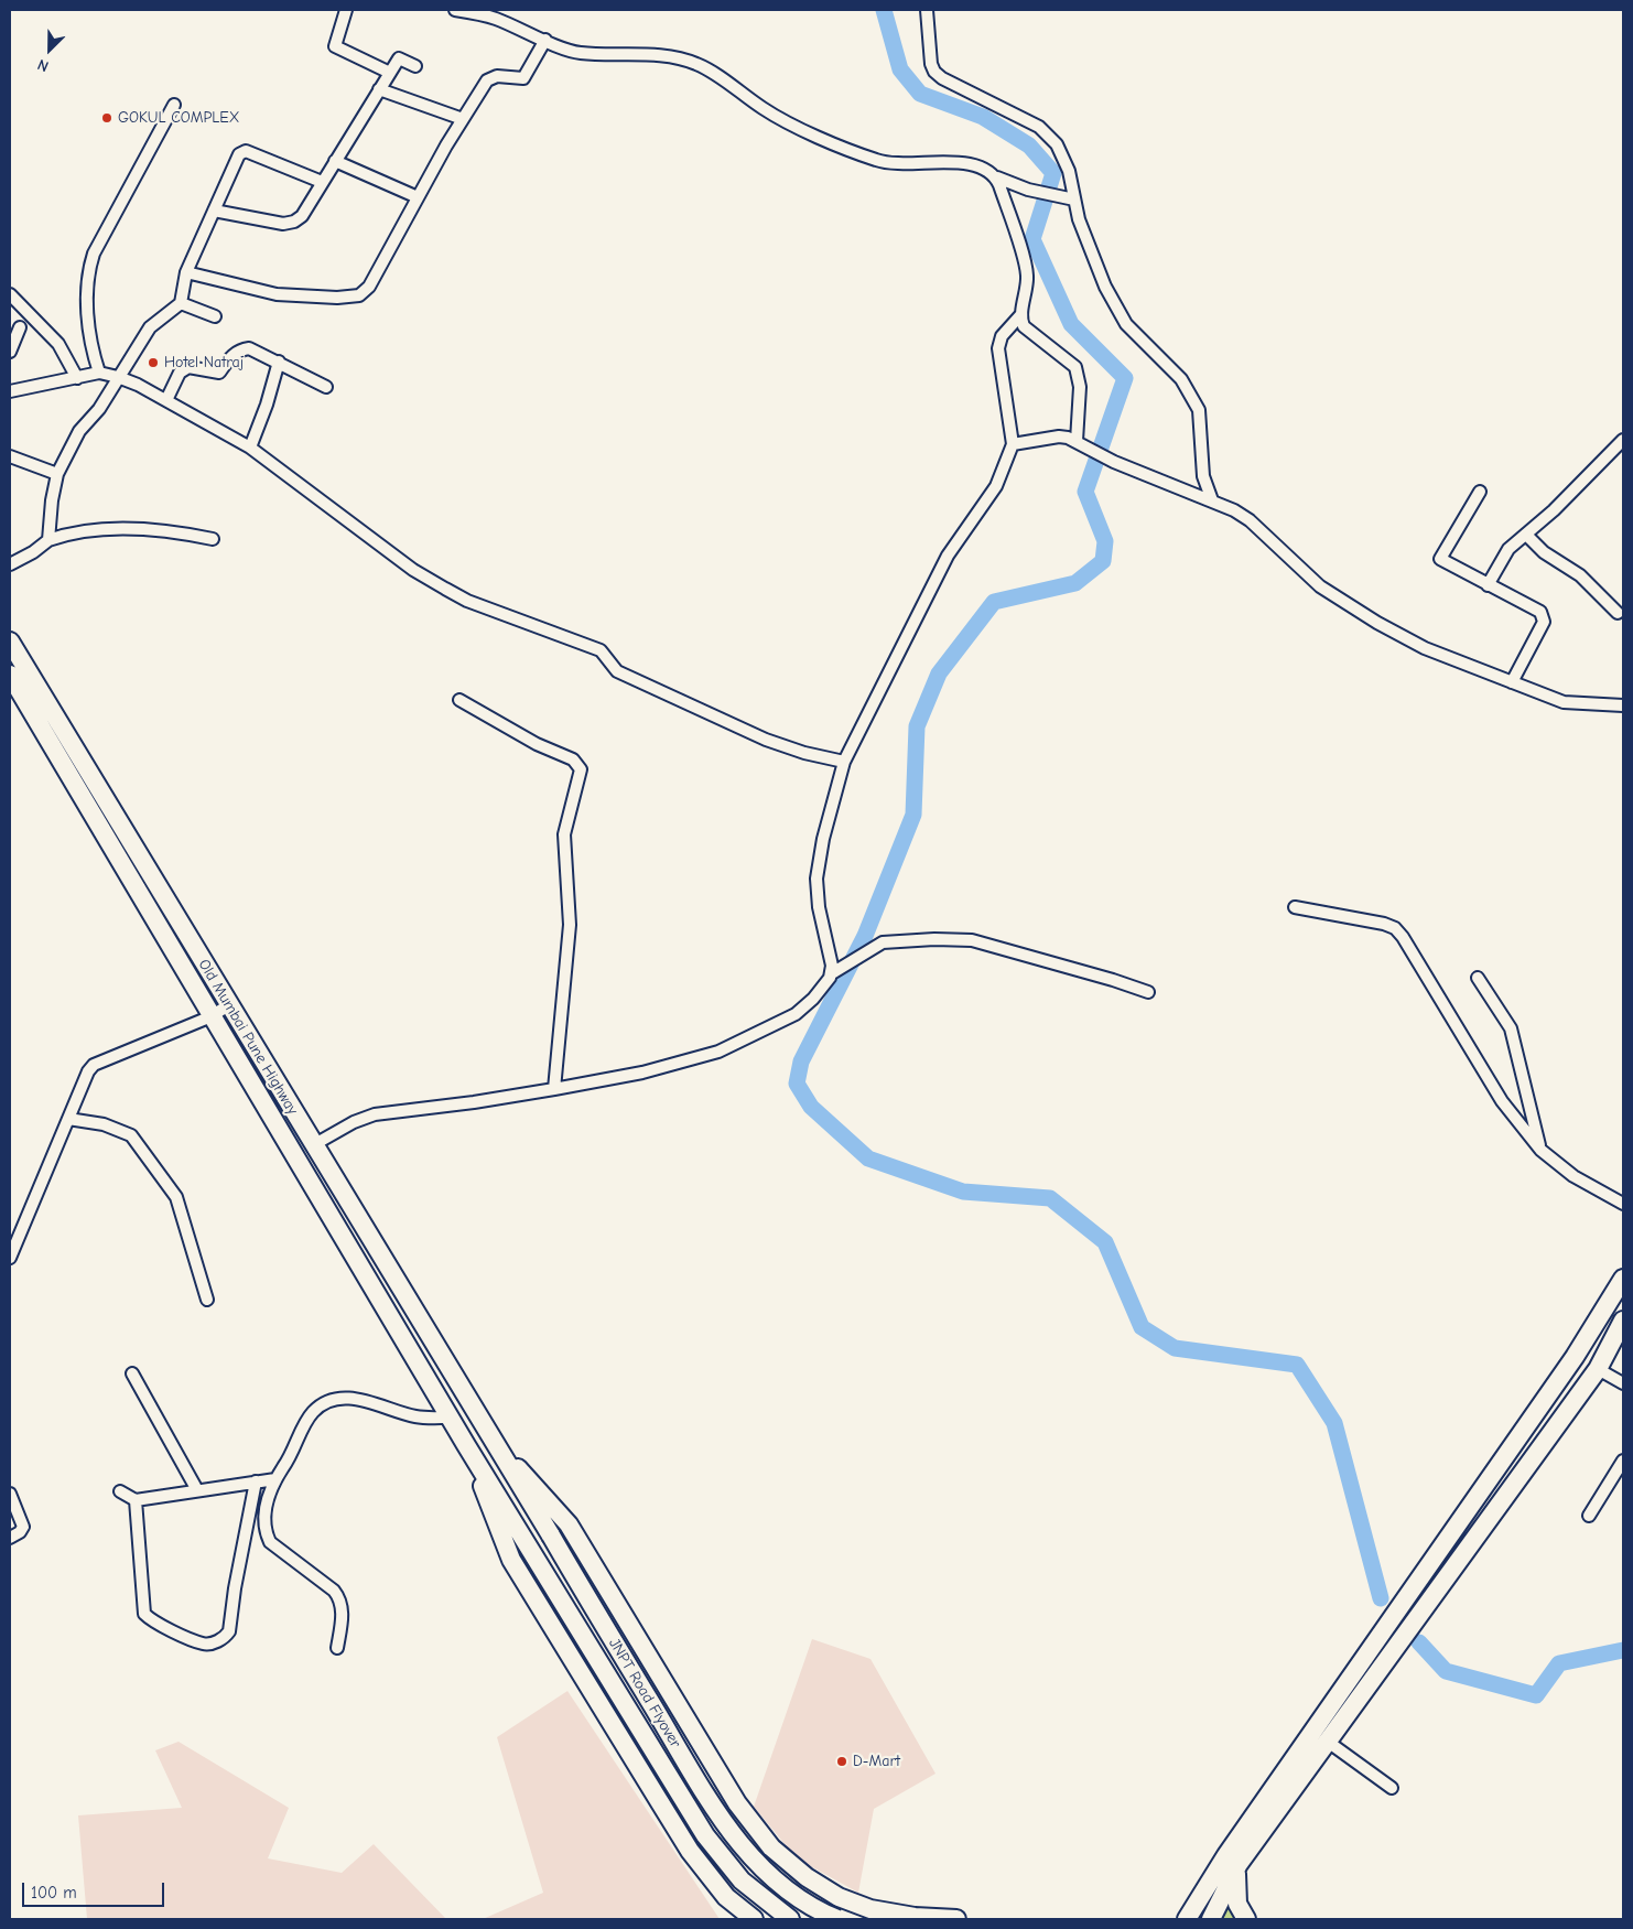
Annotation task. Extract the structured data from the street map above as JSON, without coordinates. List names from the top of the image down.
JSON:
{
  "streets": {
    "highway": ["Old Mumbai Pune Highway", "JNPT Road Flyover"]
  },
  "crossings": [
    ["Old Mumbai Pune Highway", "JNPT Road Flyover"]
  ],
  "places": ["GOKUL COMPLEX", "Hotel Natraj", "D-Mart"],
  "scale_bar": "100 m",
  "north": "bottom left"
}
